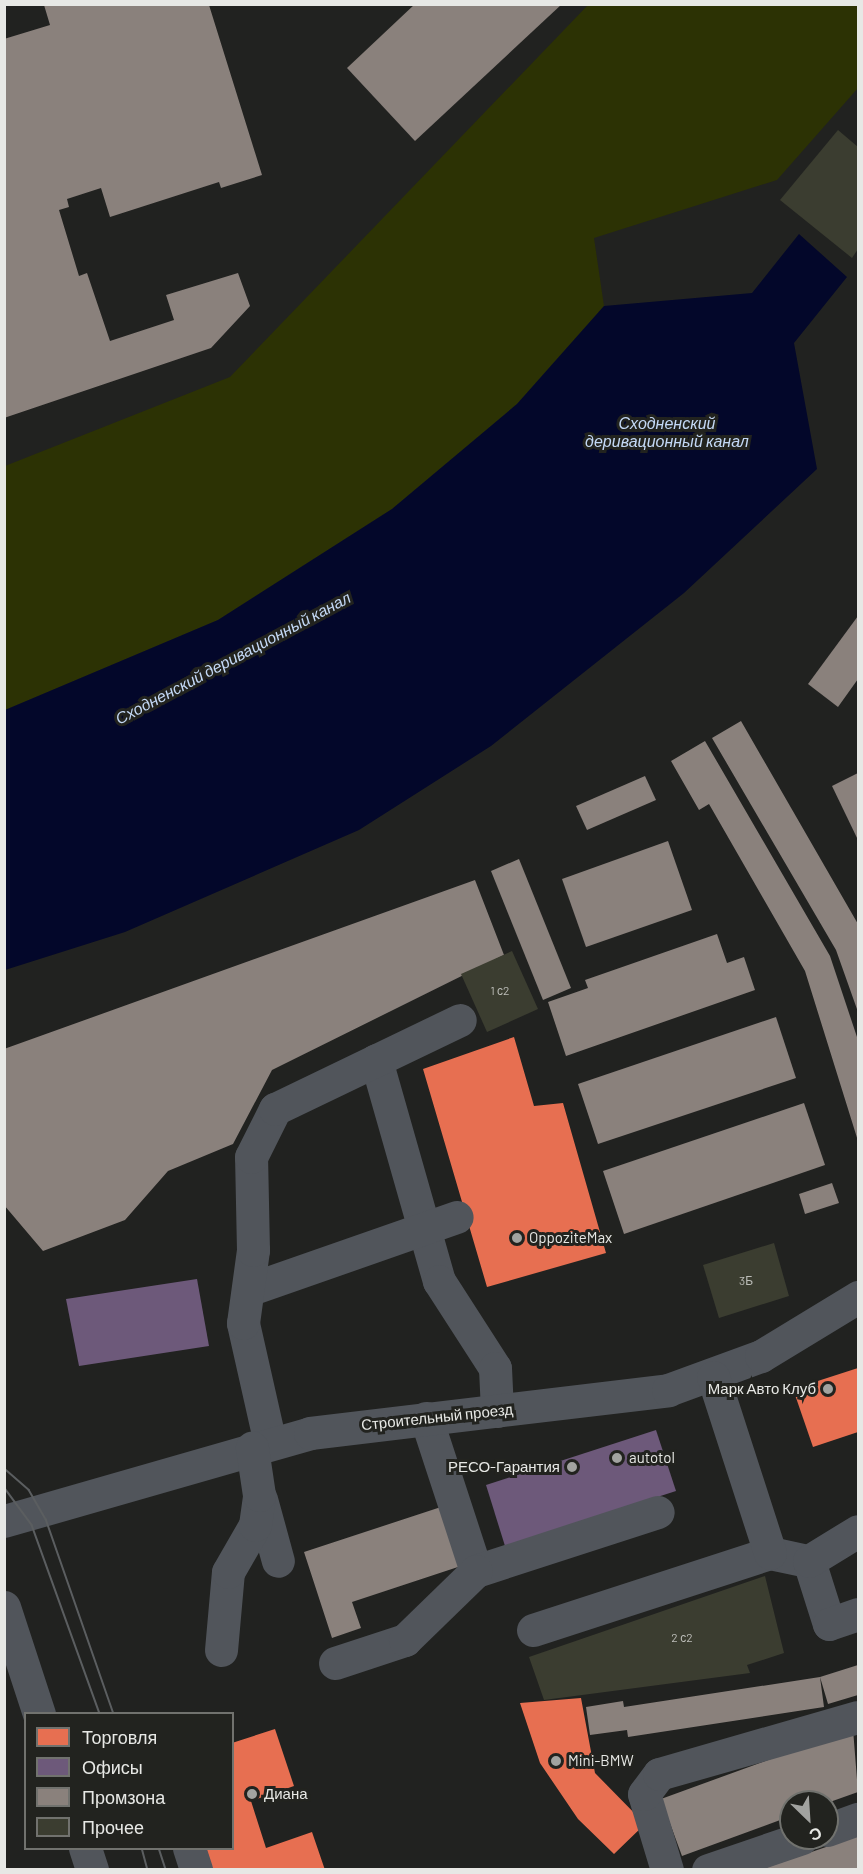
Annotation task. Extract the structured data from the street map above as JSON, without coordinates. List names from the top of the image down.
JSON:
{
  "streets": {
    "street": ["Строительный проезд"]
  },
  "water": ["Сходненский деривационный канал"],
  "places": [
    "OppoziteMax",
    "Марк Авто Клуб",
    "autotol",
    "РЕСО-Гарантия",
    "Mini-BMW",
    "Диана"
  ],
  "house_numbers": ["1 с2", "3Б", "2 с2"],
  "legend": [
    "Торговля",
    "Офисы",
    "Промзона",
    "Прочее"
  ],
  "north": "bottom right"
}
